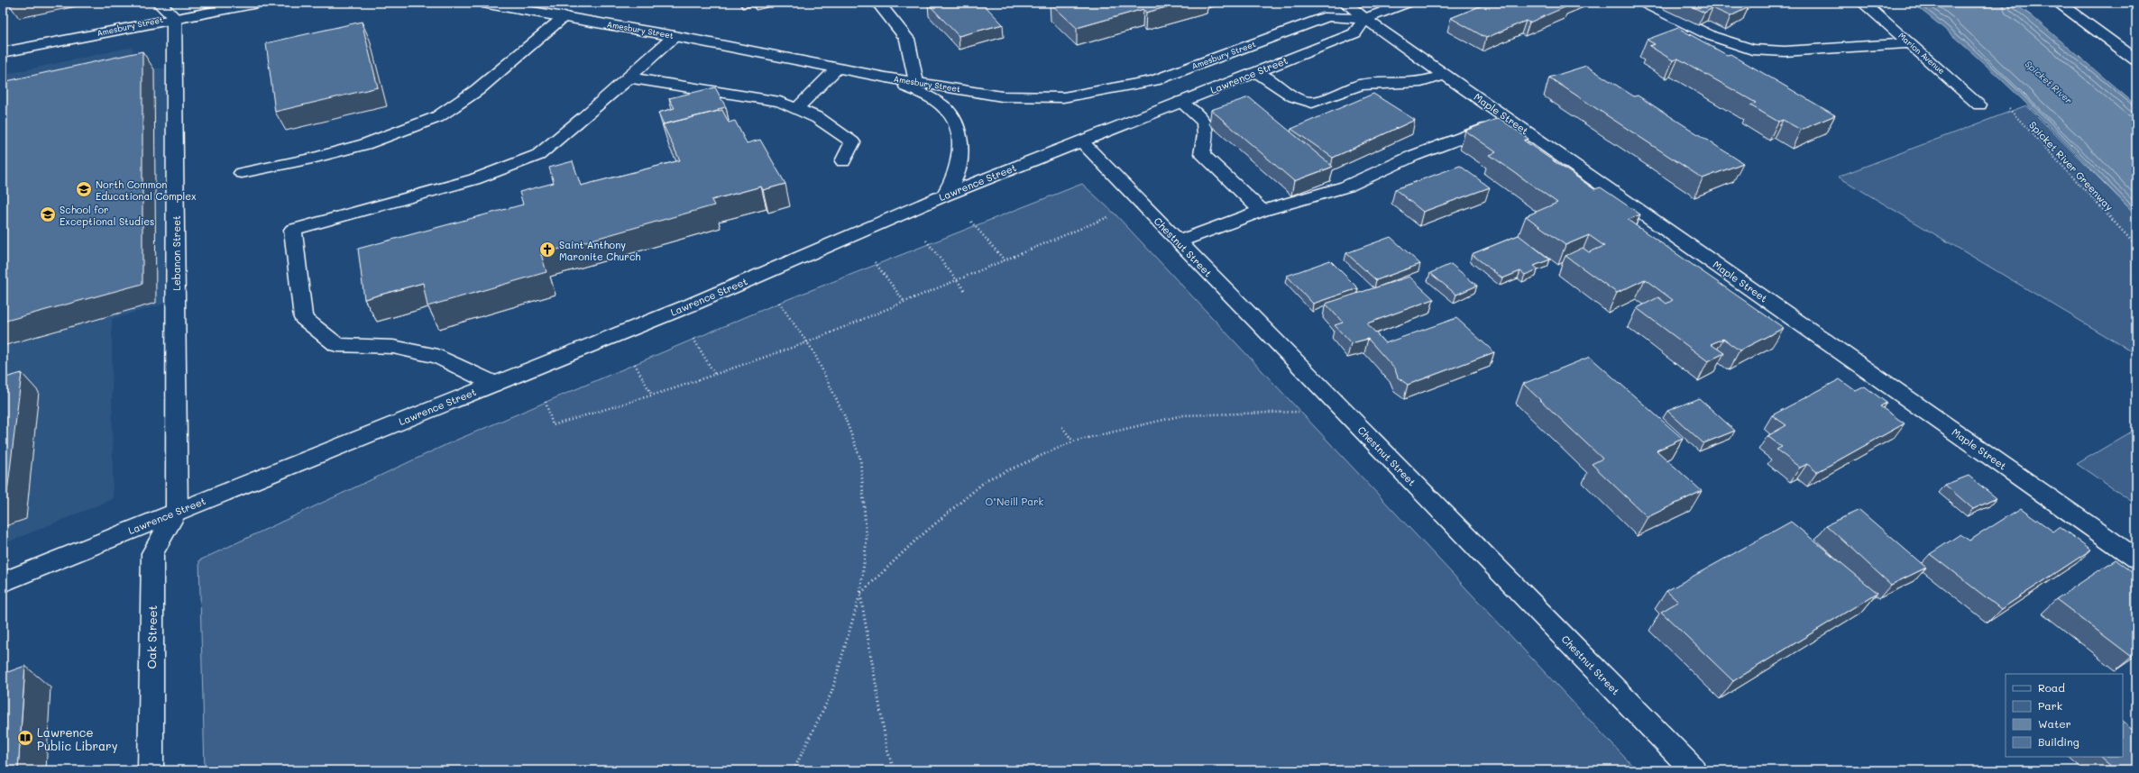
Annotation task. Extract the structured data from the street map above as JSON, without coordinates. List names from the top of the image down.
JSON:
{
  "streets": {
    "street": [
      "Amesbury Street",
      "Marion Avenue",
      "Lawrence Street",
      "Maple Street",
      "Chestnut Street",
      "Lebanon Street",
      "Oak Street"
    ],
    "path": ["Spicket River Greenway"]
  },
  "crossings": [
    ["Amesbury Street", "Lawrence Street"],
    ["Amesbury Street", "Maple Street"],
    ["Amesbury Street", "Lebanon Street"],
    ["Lawrence Street", "Maple Street"],
    ["Lawrence Street", "Chestnut Street"],
    ["Lawrence Street", "Lebanon Street"],
    ["Lawrence Street", "Oak Street"],
    ["Lebanon Street", "Oak Street"]
  ],
  "water": ["Spicket River"],
  "parks": ["O\"Neill Park"],
  "places": {
    "school or university": ["North Common Educational Complex", "School for Exceptional Studies"],
    "church": ["Saint Anthony Maronite Church"],
    "library": ["Lawrence Public Library"]
  },
  "legend": [
    "Road",
    "Park",
    "Water",
    "Building"
  ]
}
